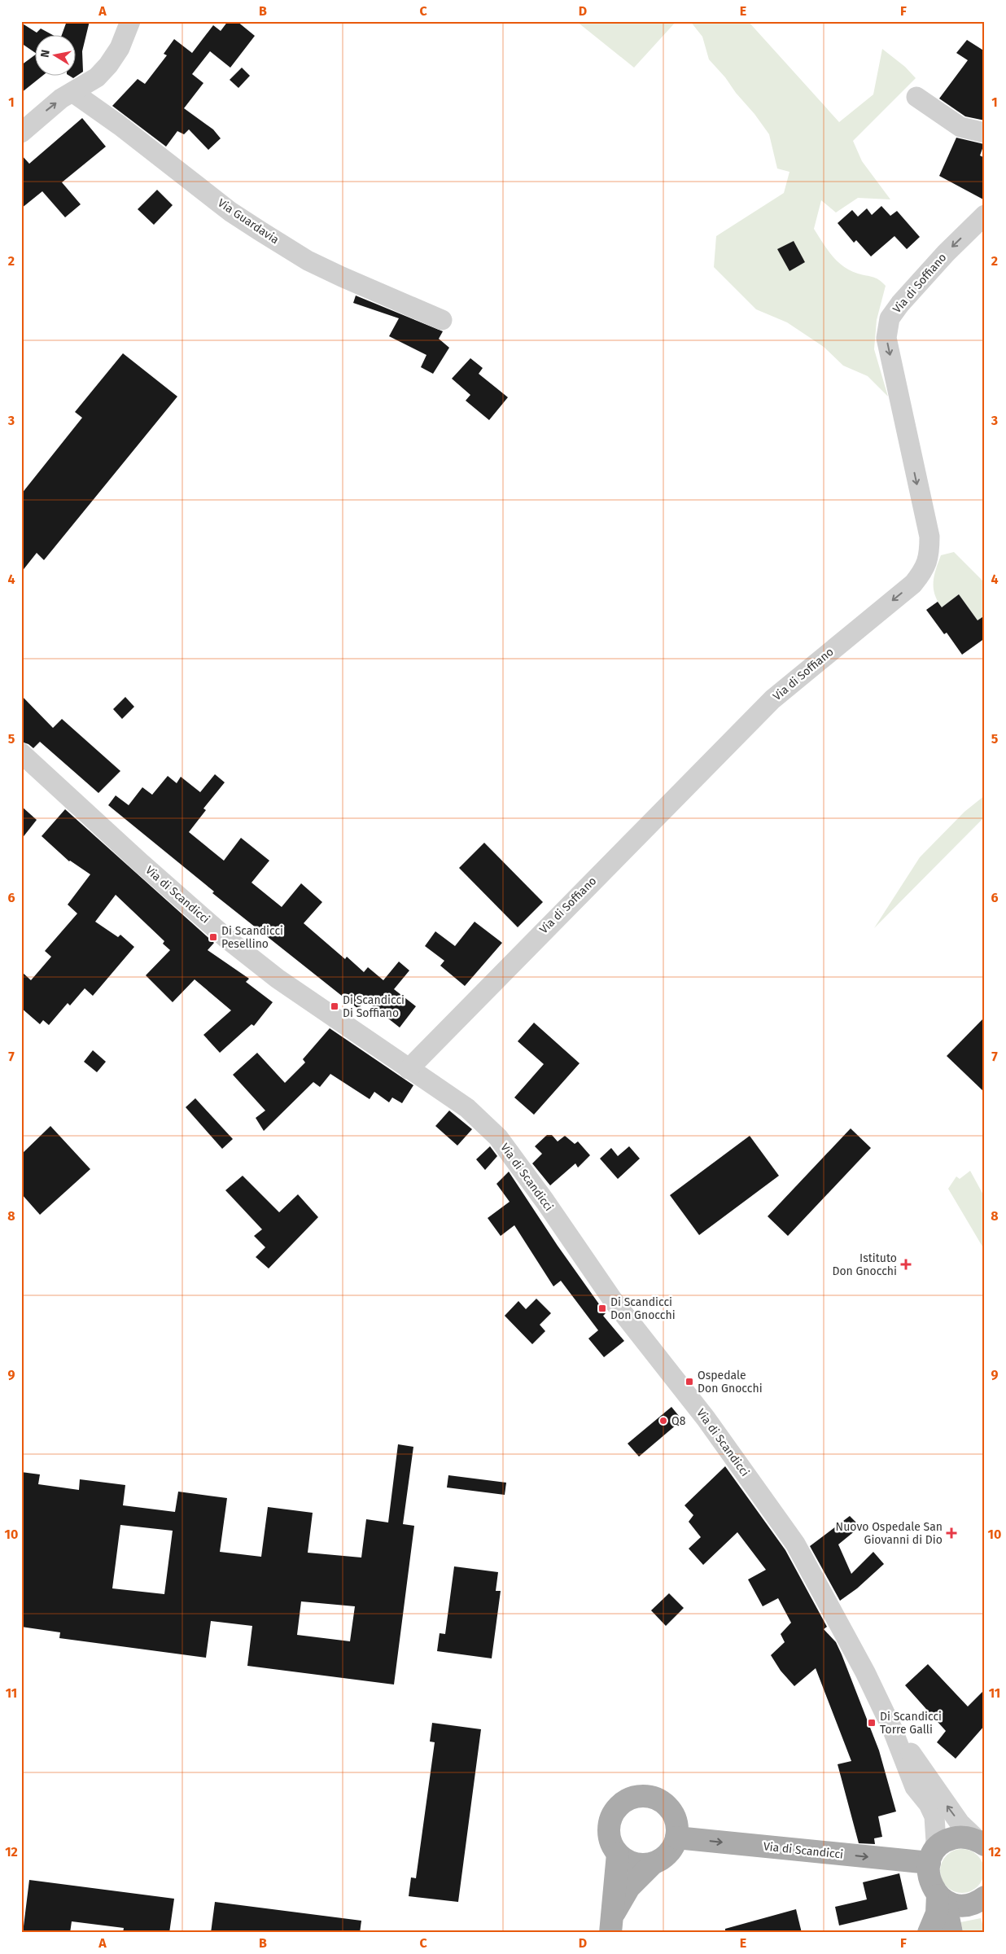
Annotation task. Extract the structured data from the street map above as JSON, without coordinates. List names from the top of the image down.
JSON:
{
  "streets": {
    "main road": ["Via di Scandicci"],
    "street": ["Via Guardavia", "Via di Soffiano"]
  },
  "crossings": [
    ["Via di Soffiano", "Via di Scandicci"]
  ],
  "one_way": ["Via di Soffiano"],
  "places": {
    "transit": [
      "Di Scandicci Pesellino",
      "Di Scandicci Di Soffiano",
      "Di Scandicci Don Gnocchi",
      "Ospedale Don Gnocchi",
      "Di Scandicci Torre Galli"
    ],
    "health": ["Istituto Don Gnocchi", "Nuovo Ospedale San Giovanni di Dio"],
    "other": ["Q8"]
  },
  "north": "left",
  "grid": {
    "columns": [
      "A",
      "B",
      "C",
      "D",
      "E",
      "F"
    ],
    "rows": [
      "1",
      "2",
      "3",
      "4",
      "5",
      "6",
      "7",
      "8",
      "9",
      "10",
      "11",
      "12"
    ]
  }
}
